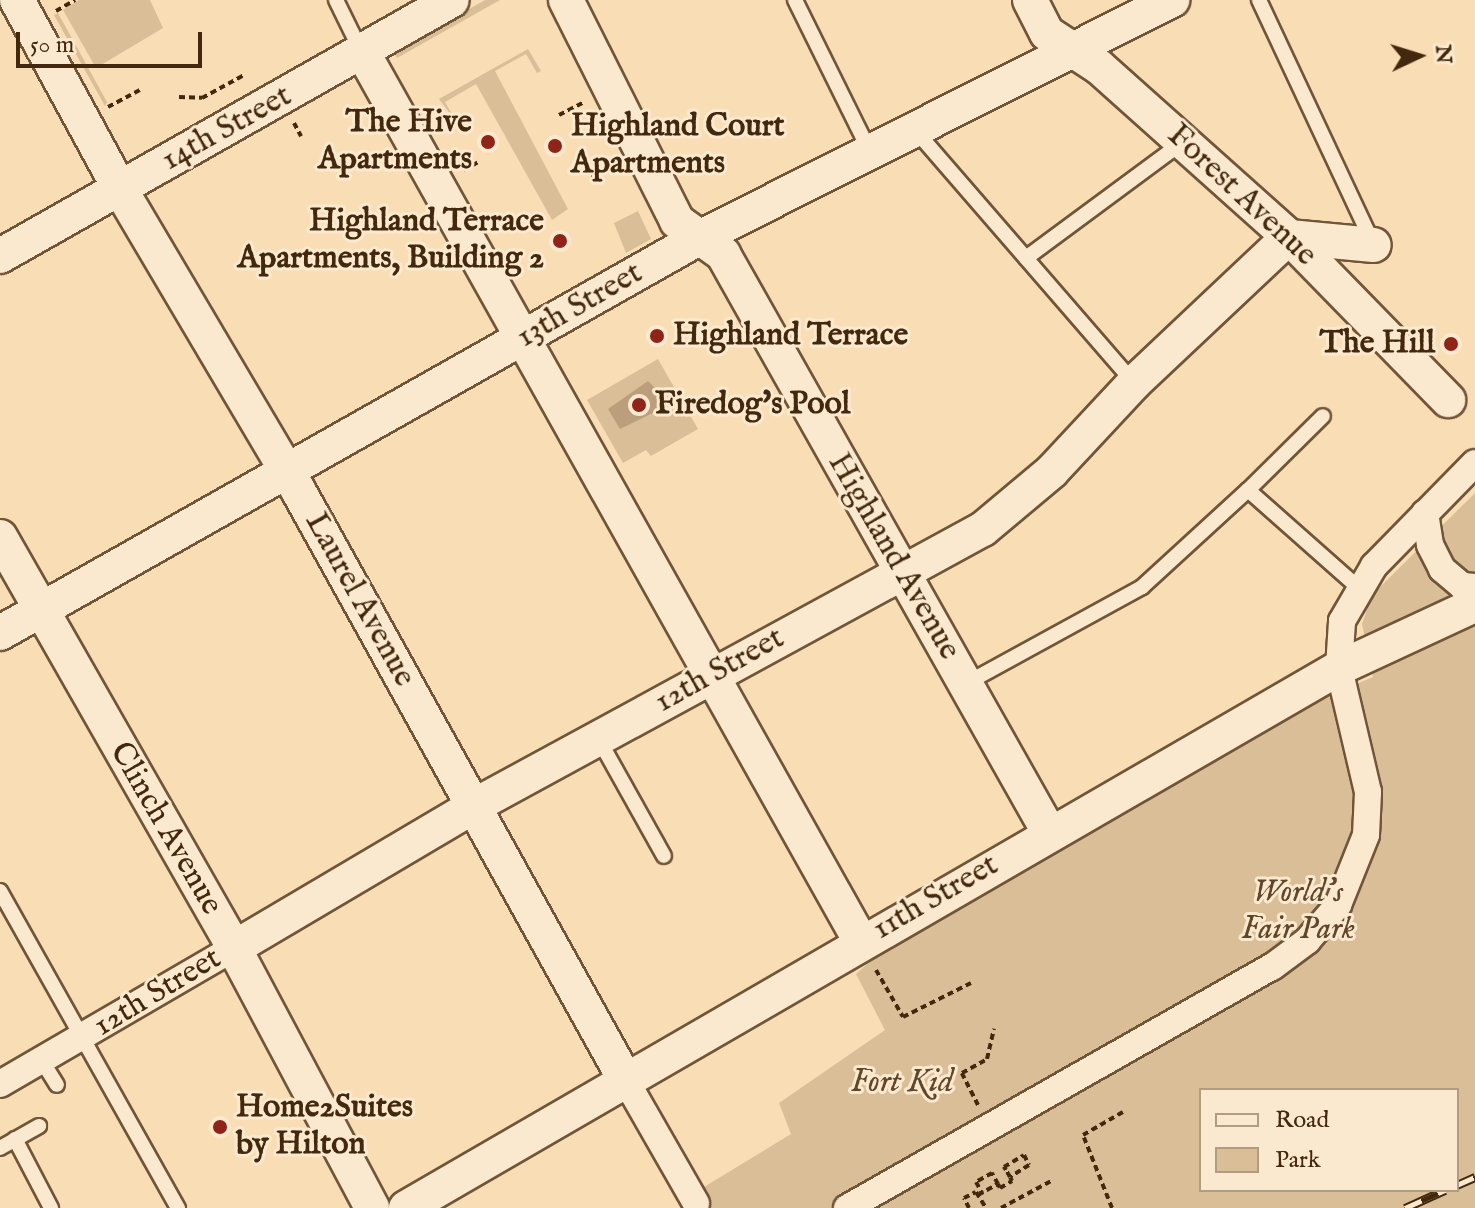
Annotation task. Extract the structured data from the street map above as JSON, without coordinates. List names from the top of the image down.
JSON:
{
  "streets": {
    "street": [
      "14th Street",
      "Forest Avenue",
      "13th Street",
      "Highland Avenue",
      "Laurel Avenue",
      "12th Street",
      "Clinch Avenue",
      "11th Street"
    ]
  },
  "crossings": [
    ["14th Street", "Laurel Avenue"],
    ["Forest Avenue", "13th Street"],
    ["Forest Avenue", "12th Street"],
    ["13th Street", "Highland Avenue"],
    ["13th Street", "Laurel Avenue"],
    ["13th Street", "Clinch Avenue"],
    ["Highland Avenue", "12th Street"],
    ["Highland Avenue", "11th Street"],
    ["Laurel Avenue", "12th Street"],
    ["Laurel Avenue", "11th Street"],
    ["12th Street", "Clinch Avenue"]
  ],
  "parks": ["World's Fair Park", "Fort Kid"],
  "places": [
    "The Hive Apartments",
    "Highland Court Apartments",
    "Highland Terrace Apartments, Building 2",
    "Highland Terrace",
    "The Hill",
    "Firedog's Pool",
    "Home2Suites by Hilton"
  ],
  "legend": ["Road", "Park"],
  "scale_bar": "50 m",
  "north": "right"
}
